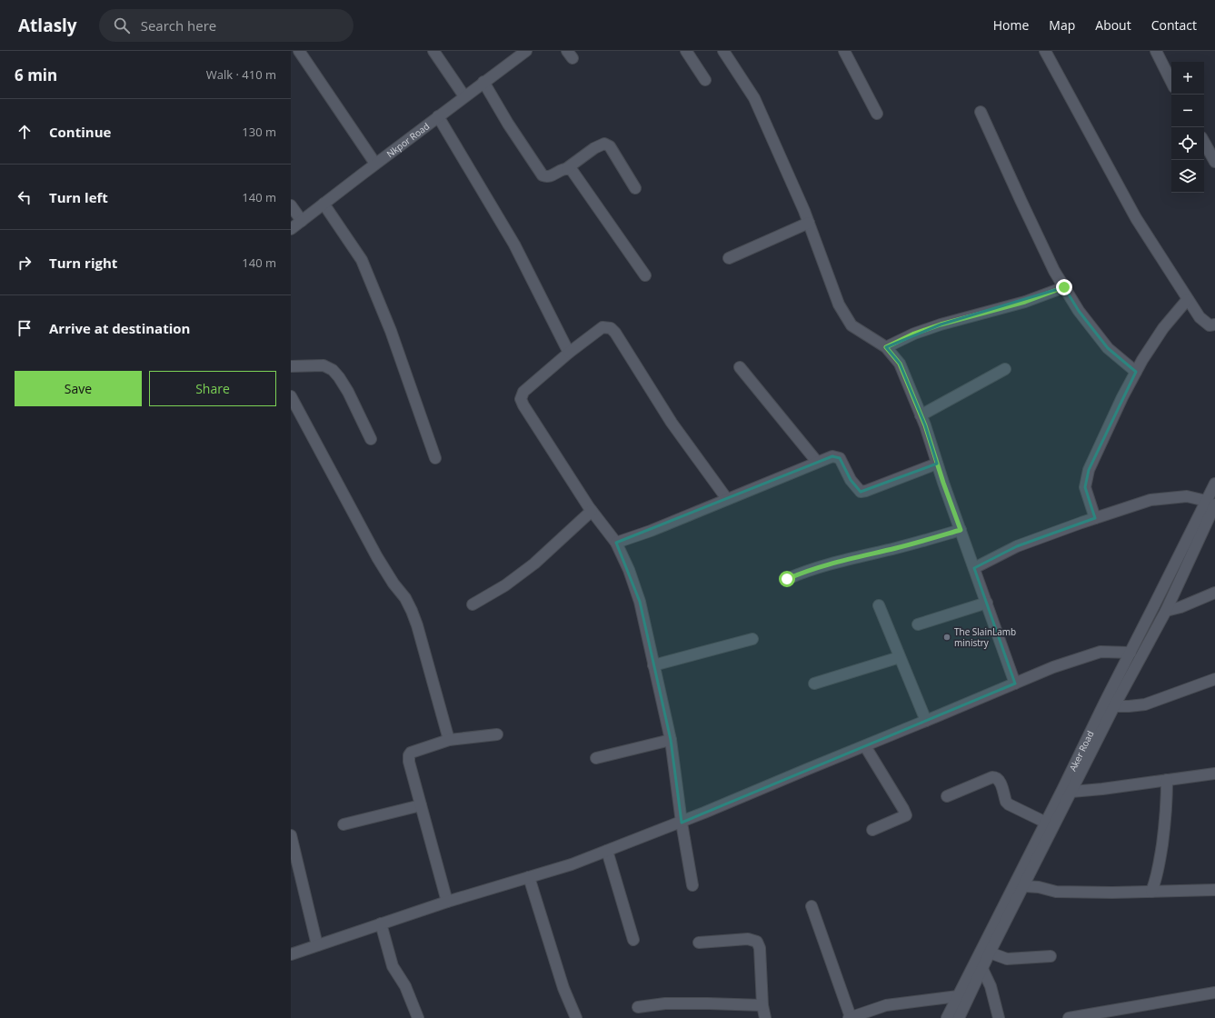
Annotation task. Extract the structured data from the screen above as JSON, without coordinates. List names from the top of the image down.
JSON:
{
  "streets": {
    "street": ["Nkpor Road", "Aker Road"]
  },
  "places": ["The SlainLamb ministry"],
  "page": {
    "header": "Atlasly",
    "search": "Search here",
    "nav": [
      "Home",
      "Map",
      "About",
      "Contact"
    ],
    "heading": ["6 min", "Walk · 410 m"],
    "map_buttons": ["+", "−"],
    "list": [
      ["Continue", "130 m"],
      ["Turn left", "140 m"],
      ["Turn right", "140 m"],
      "Arrive at destination"
    ],
    "buttons": ["Save", "Share"]
  }
}
